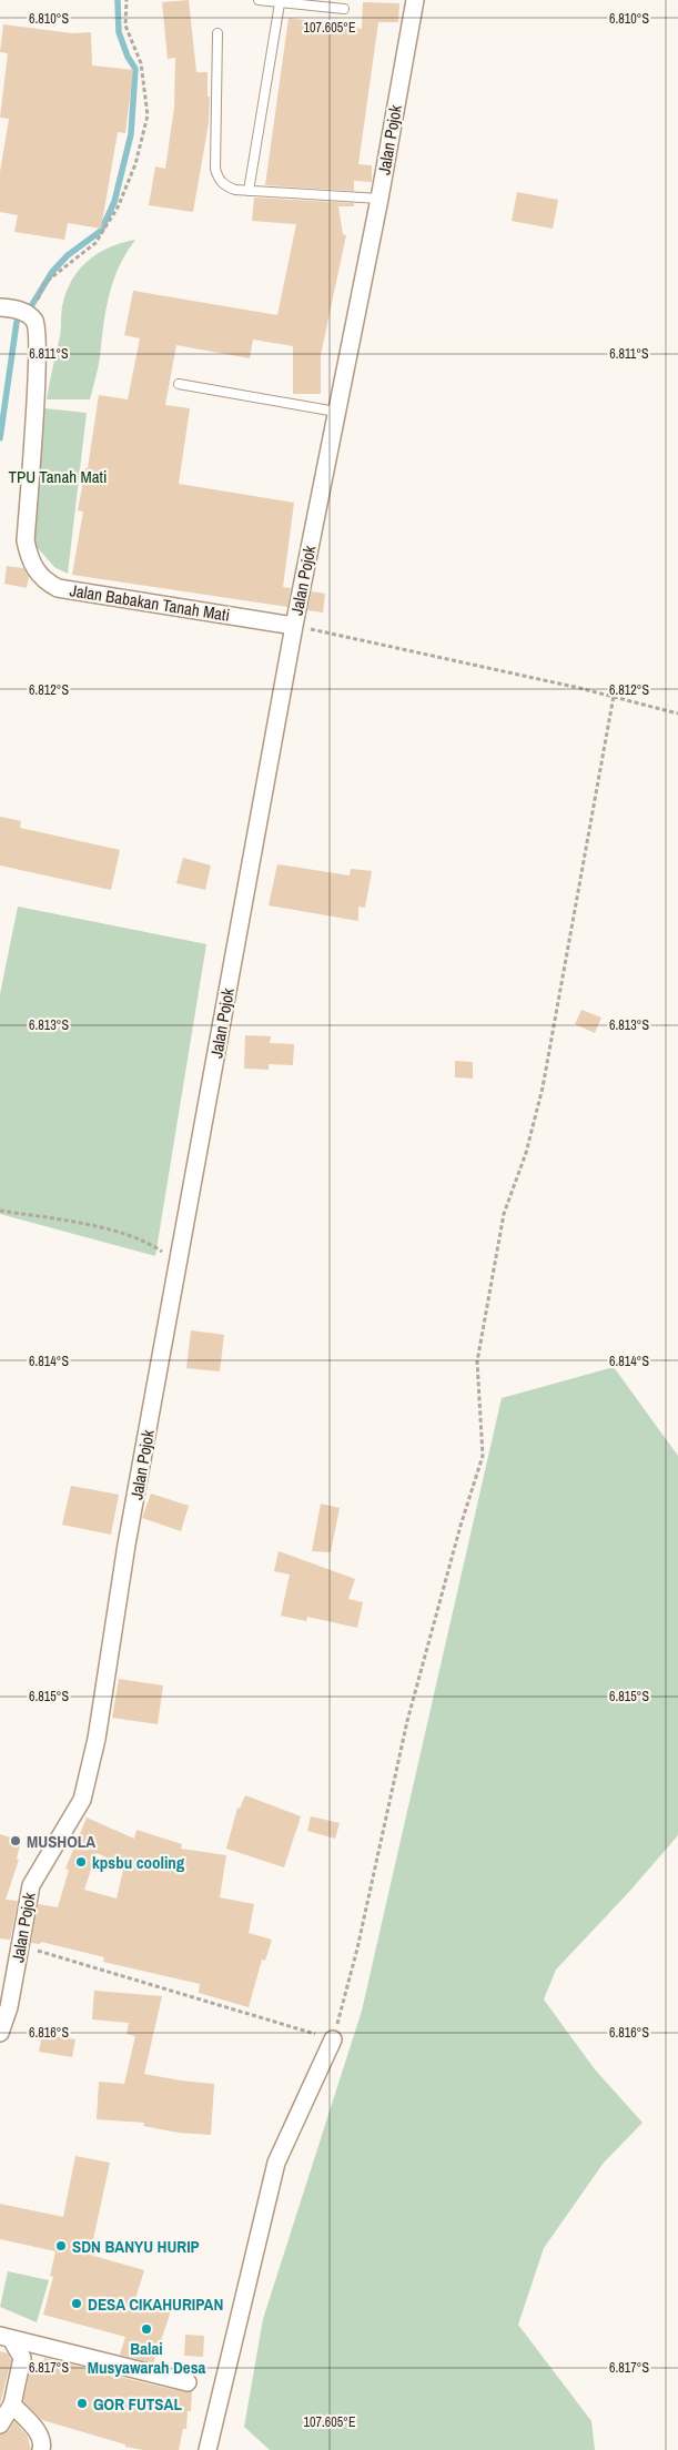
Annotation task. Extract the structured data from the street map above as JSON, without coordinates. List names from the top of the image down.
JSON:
{
  "streets": {
    "street": ["Jalan Pojok", "Jalan Babakan Tanah Mati"]
  },
  "crossings": [
    ["Jalan Pojok", "Jalan Babakan Tanah Mati"]
  ],
  "parks": ["TPU Tanah Mati"],
  "places": [
    "MUSHOLA",
    "kpsbu cooling",
    "SDN BANYU HURIP",
    "DESA CIKAHURIPAN",
    "Balai Musyawarah Desa",
    "GOR FUTSAL"
  ],
  "coordinates": [
    "6.810°S",
    "107.605°E",
    "6.811°S",
    "6.812°S",
    "6.813°S",
    "6.814°S",
    "6.815°S",
    "6.816°S",
    "6.817°S"
  ]
}
